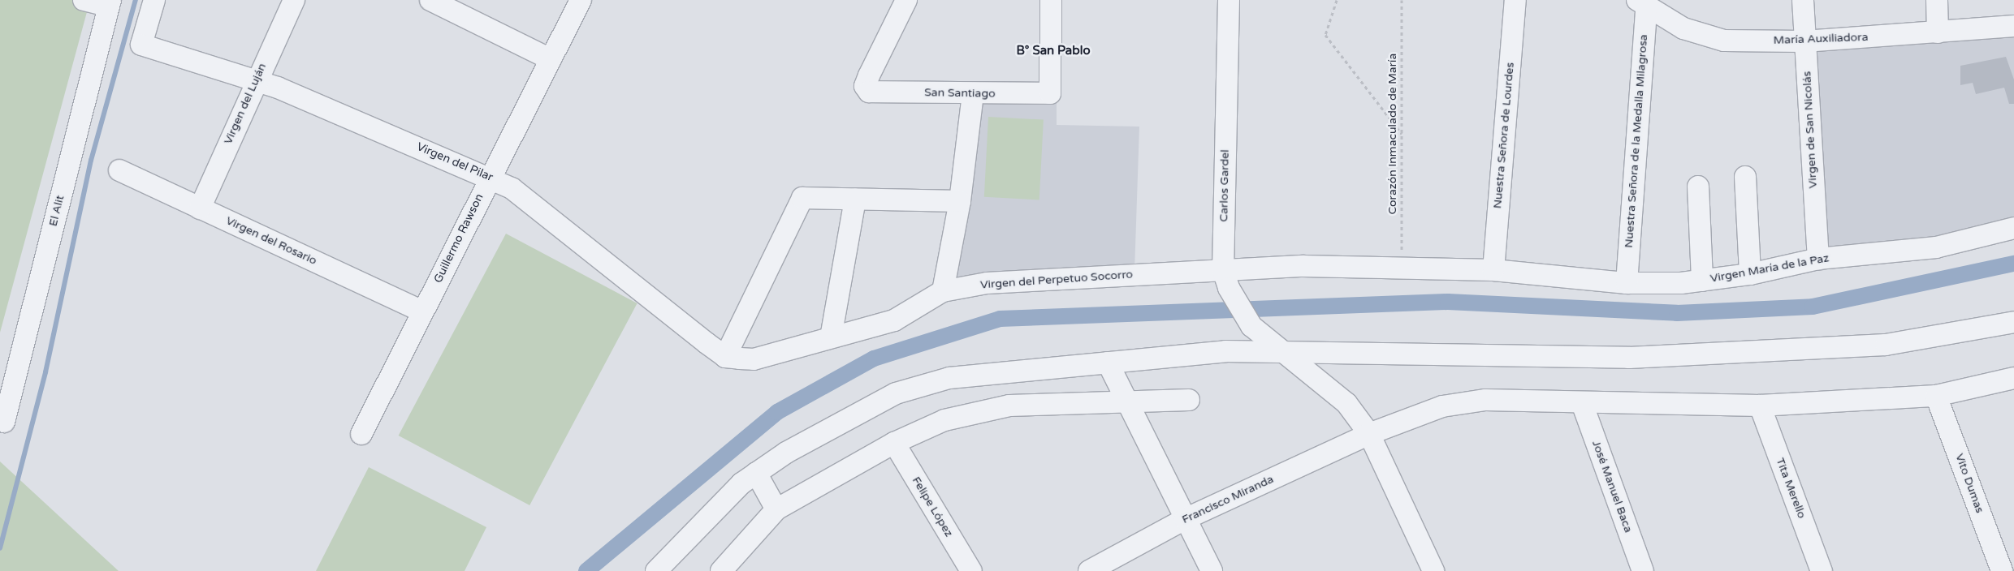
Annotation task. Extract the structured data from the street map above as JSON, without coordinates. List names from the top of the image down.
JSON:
{
  "streets": {
    "street": [
      "María Auxiliadora",
      "San Santiago",
      "Virgen del Luján",
      "Virgen de San Nicolás",
      "Nuestra Señora de Lourdes",
      "Nuestra Señora de la Medalla Milagrosa",
      "Virgen del Pilar",
      "Carlos Gardel",
      "El Alit",
      "Guillermo Rawson",
      "Virgen del Rosario",
      "Virgen María de la Paz",
      "Virgen del Perpetuo Socorro",
      "Vito Dumas",
      "José Manuel Baca",
      "Tita Merello",
      "Francisco Miranda",
      "Felipe López"
    ],
    "path": ["Corazón Inmaculado de María"]
  },
  "crossings": [
    ["María Auxiliadora", "Virgen de San Nicolás"],
    ["María Auxiliadora", "Nuestra Señora de la Medalla Milagrosa"],
    ["Virgen del Luján", "Virgen del Pilar"],
    ["Virgen del Luján", "Virgen del Rosario"],
    ["Virgen de San Nicolás", "Virgen María de la Paz"],
    ["Corazón Inmaculado de María", "Virgen María de la Paz"],
    ["Corazón Inmaculado de María", "Virgen del Perpetuo Socorro"],
    ["Nuestra Señora de Lourdes", "Virgen María de la Paz"],
    ["Nuestra Señora de la Medalla Milagrosa", "Virgen María de la Paz"],
    ["Virgen del Pilar", "Guillermo Rawson"],
    ["Virgen del Pilar", "Virgen del Perpetuo Socorro"],
    ["Carlos Gardel", "Virgen del Perpetuo Socorro"],
    ["Carlos Gardel", "Francisco Miranda"],
    ["Guillermo Rawson", "Virgen del Rosario"],
    ["Virgen María de la Paz", "Virgen del Perpetuo Socorro"],
    ["Vito Dumas", "Francisco Miranda"],
    ["José Manuel Baca", "Francisco Miranda"],
    ["Tita Merello", "Francisco Miranda"]
  ],
  "districts": ["B° San Pablo"]
}
